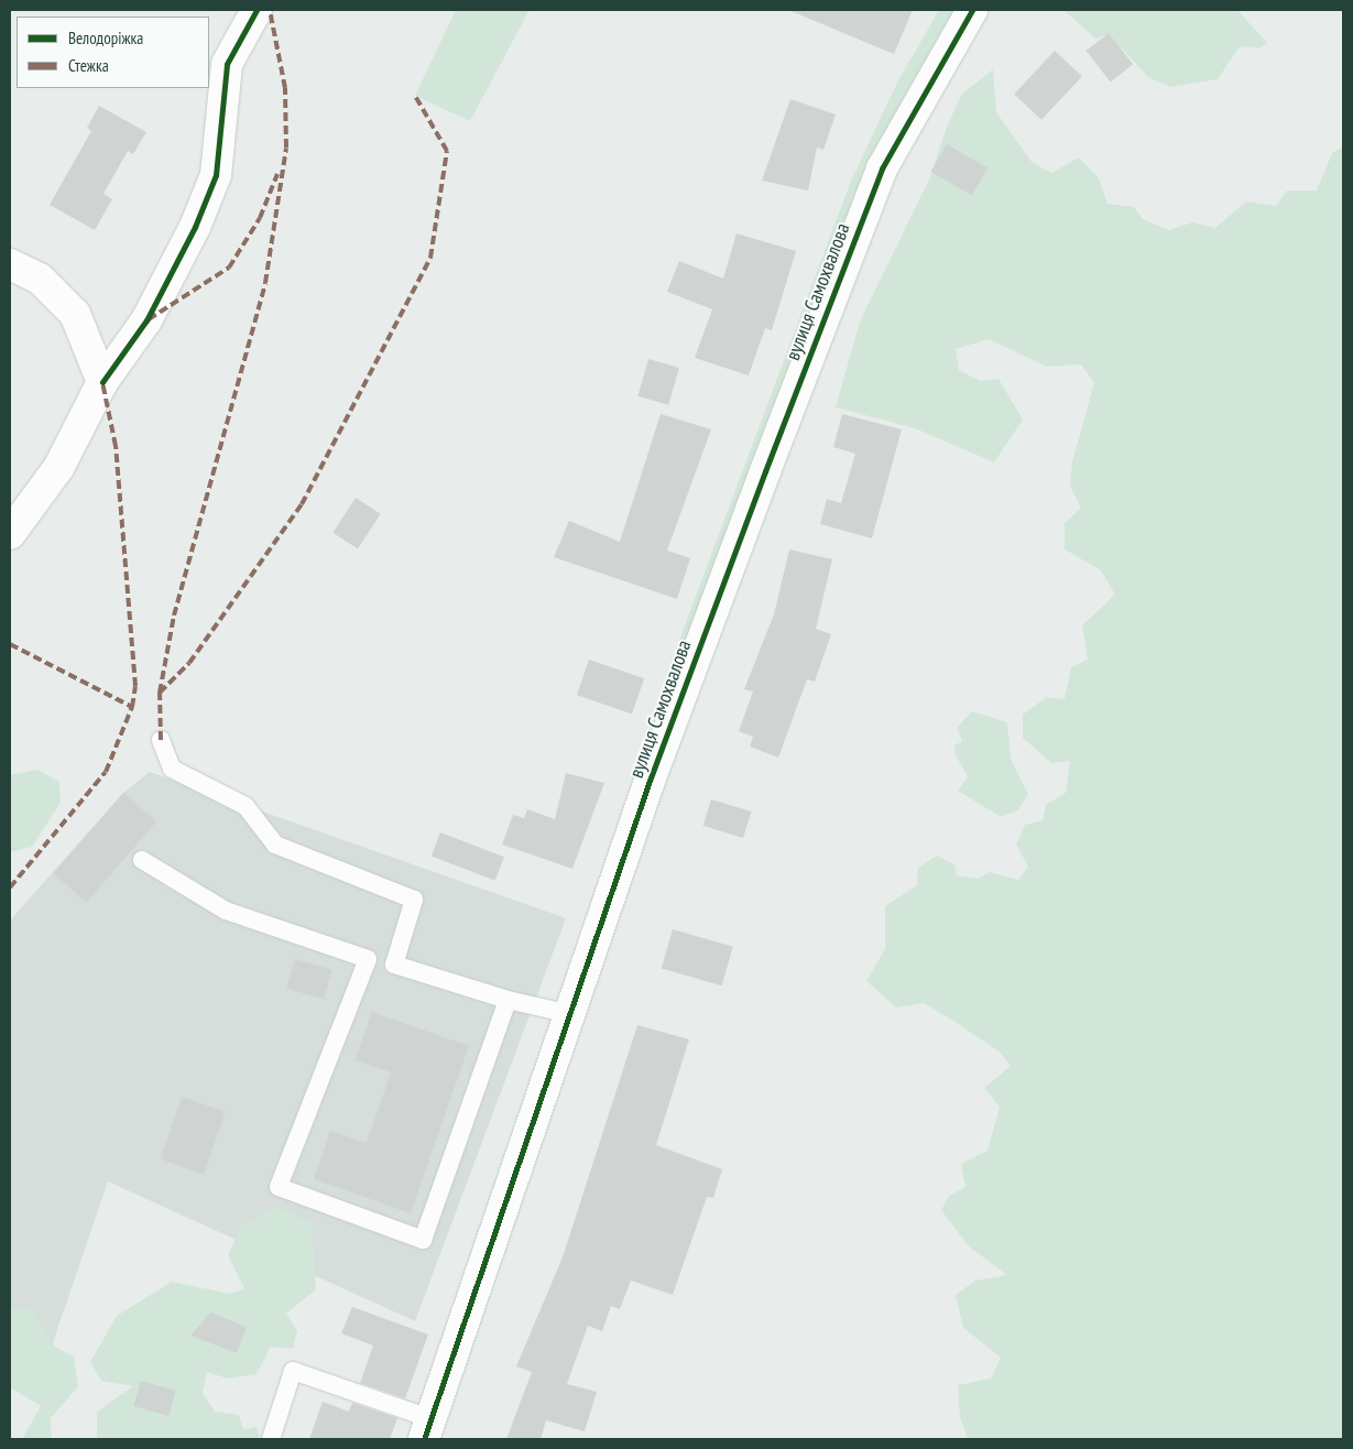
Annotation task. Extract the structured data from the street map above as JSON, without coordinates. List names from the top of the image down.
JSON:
{
  "streets": {
    "street": ["вулиця Самохвалова"]
  },
  "legend": ["Велодоріжка", "Стежка"]
}
